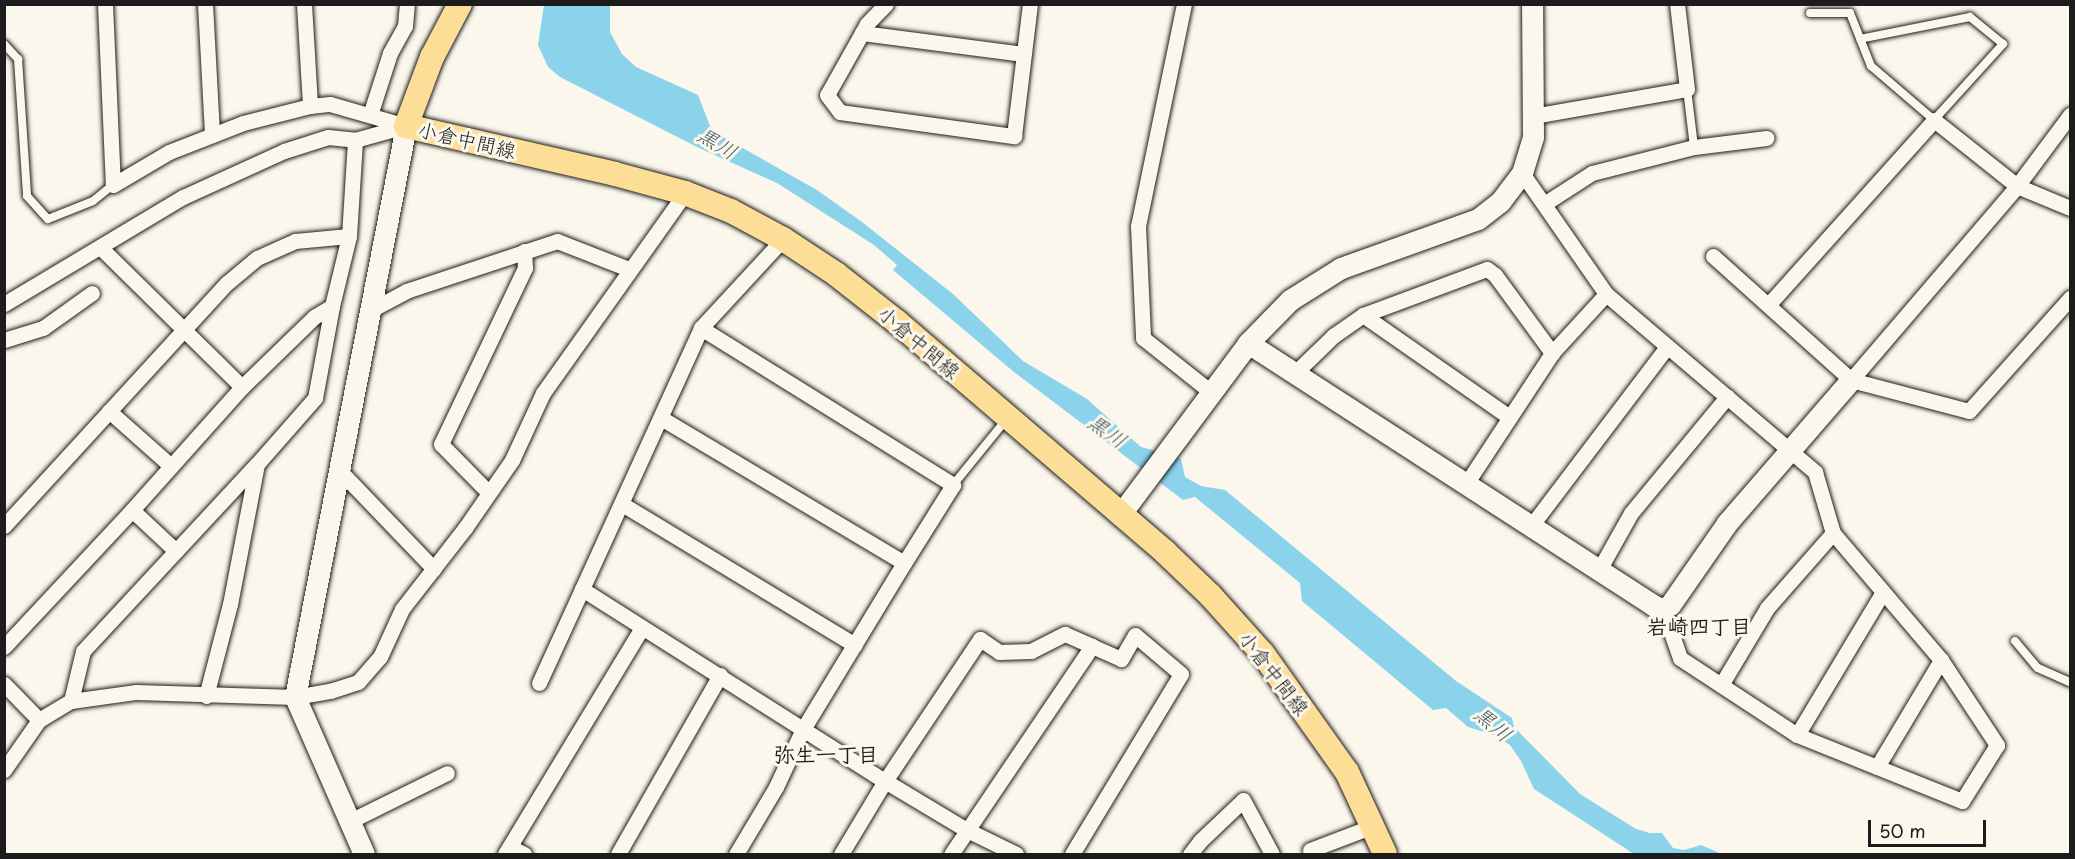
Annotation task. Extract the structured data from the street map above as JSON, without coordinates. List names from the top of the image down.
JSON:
{
  "streets": {
    "main road": ["小倉中間線"]
  },
  "districts": ["岩崎四丁目", "弥生一丁目"],
  "water": ["黒川"],
  "scale_bar": "50 m"
}
